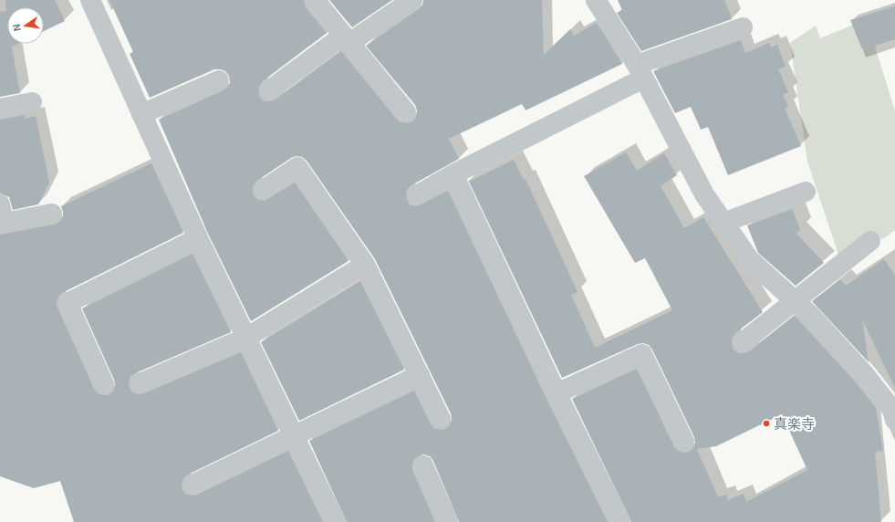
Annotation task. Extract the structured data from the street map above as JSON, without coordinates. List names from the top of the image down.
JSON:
{
  "places": ["真楽寺"],
  "north": "left"
}
